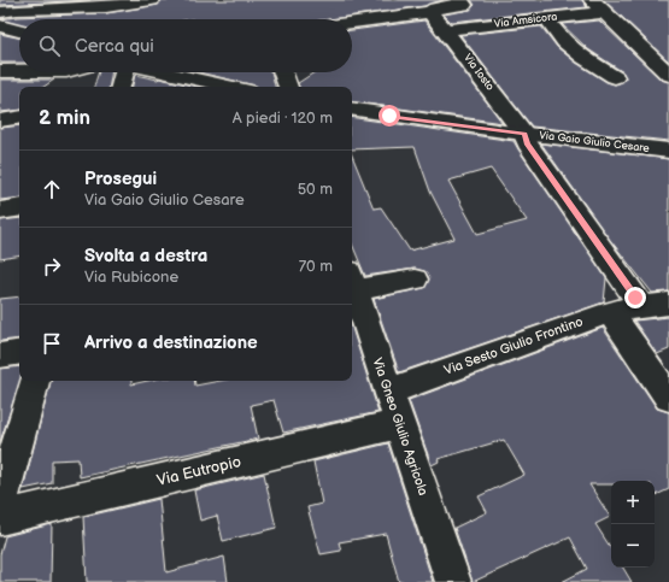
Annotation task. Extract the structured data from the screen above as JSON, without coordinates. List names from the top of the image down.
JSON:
{
  "streets": {
    "street": [
      "Via Amsicora",
      "Via Iosto",
      "Via Gaio Giulio Cesare",
      "Via Sesto Giulio Frontino",
      "Via Gneo Giulio Agricola",
      "Via Eutropio"
    ]
  },
  "crossings": [
    ["Via Amsicora", "Via Iosto"],
    ["Via Iosto", "Via Gaio Giulio Cesare"],
    ["Via Iosto", "Via Sesto Giulio Frontino"],
    ["Via Sesto Giulio Frontino", "Via Gneo Giulio Agricola"],
    ["Via Gneo Giulio Agricola", "Via Eutropio"]
  ],
  "page": {
    "search": "Cerca qui",
    "heading": ["2 min", "A piedi · 120 m"],
    "list": [
      ["Prosegui", "Via Gaio Giulio Cesare", "50 m"],
      ["Svolta a destra", "Via Rubicone", "70 m"],
      "Arrivo a destinazione"
    ],
    "map_buttons": ["+", "−"]
  }
}
